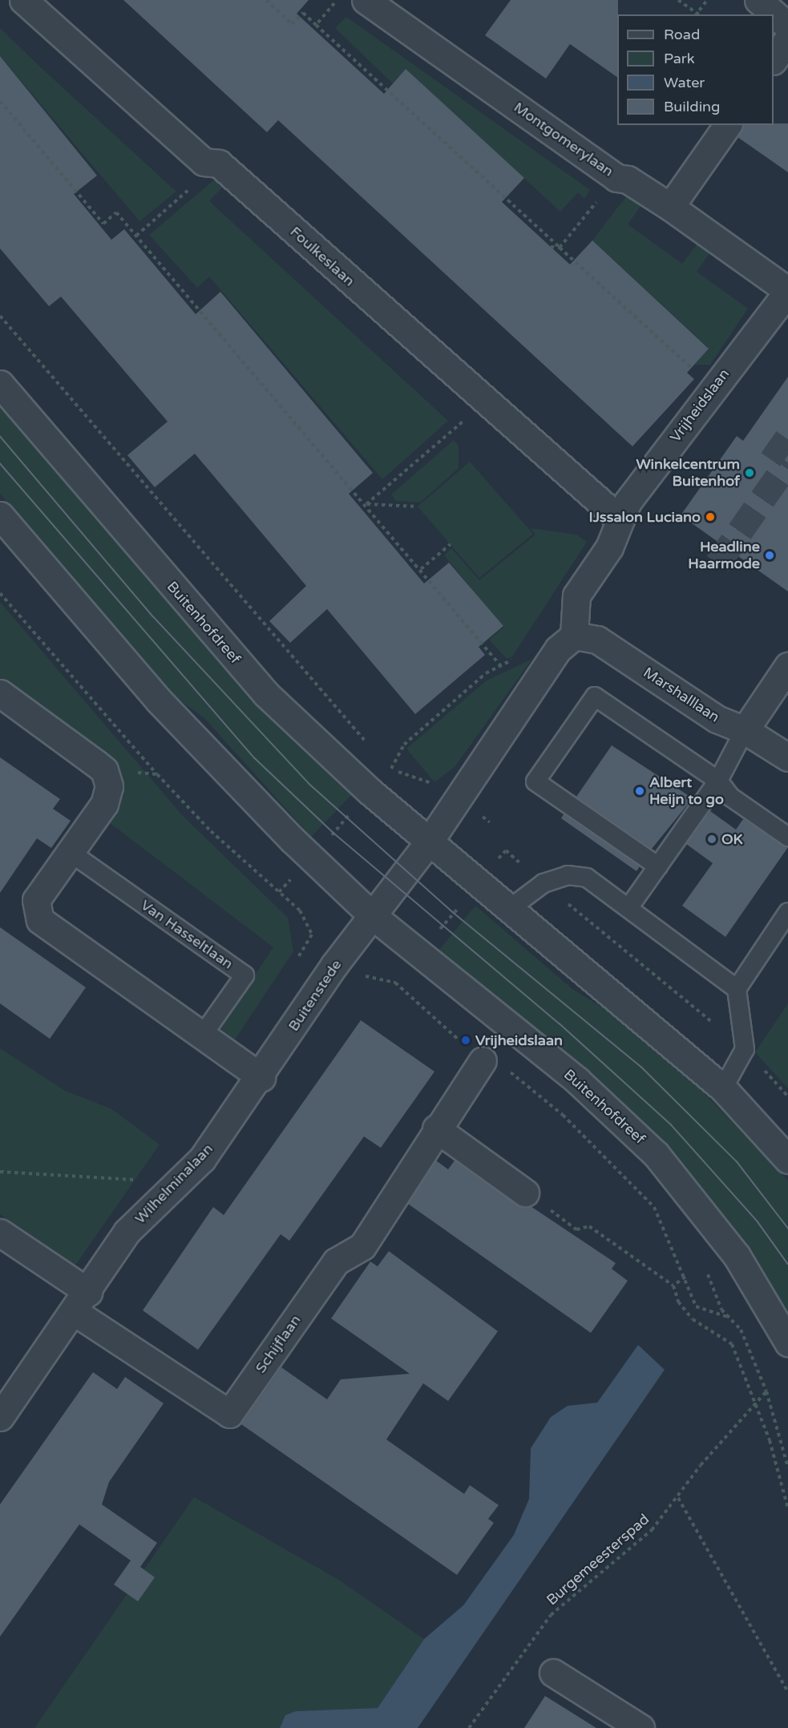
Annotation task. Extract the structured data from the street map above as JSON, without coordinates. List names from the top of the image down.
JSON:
{
  "streets": {
    "street": [
      "Montgomerylaan",
      "Foulkeslaan",
      "Vrijheidslaan",
      "Buitenhofdreef",
      "Marshalllaan",
      "Buitenstede",
      "Wilhelminalaan",
      "Schijflaan"
    ],
    "lane": ["Van Hasseltlaan"],
    "path": ["Burgemeesterspad"]
  },
  "crossings": [
    ["Montgomerylaan", "Vrijheidslaan"],
    ["Foulkeslaan", "Vrijheidslaan"],
    ["Vrijheidslaan", "Marshalllaan"],
    ["Buitenhofdreef", "Buitenstede"],
    ["Buitenstede", "Wilhelminalaan"],
    ["Wilhelminalaan", "Schijflaan"]
  ],
  "places": [
    "Winkelcentrum Buitenhof",
    "IJssalon Luciano",
    "Headline Haarmode",
    "Albert Heijn to go",
    "OK",
    "Vrijheidslaan"
  ],
  "legend": [
    "Road",
    "Park",
    "Water",
    "Building"
  ]
}
